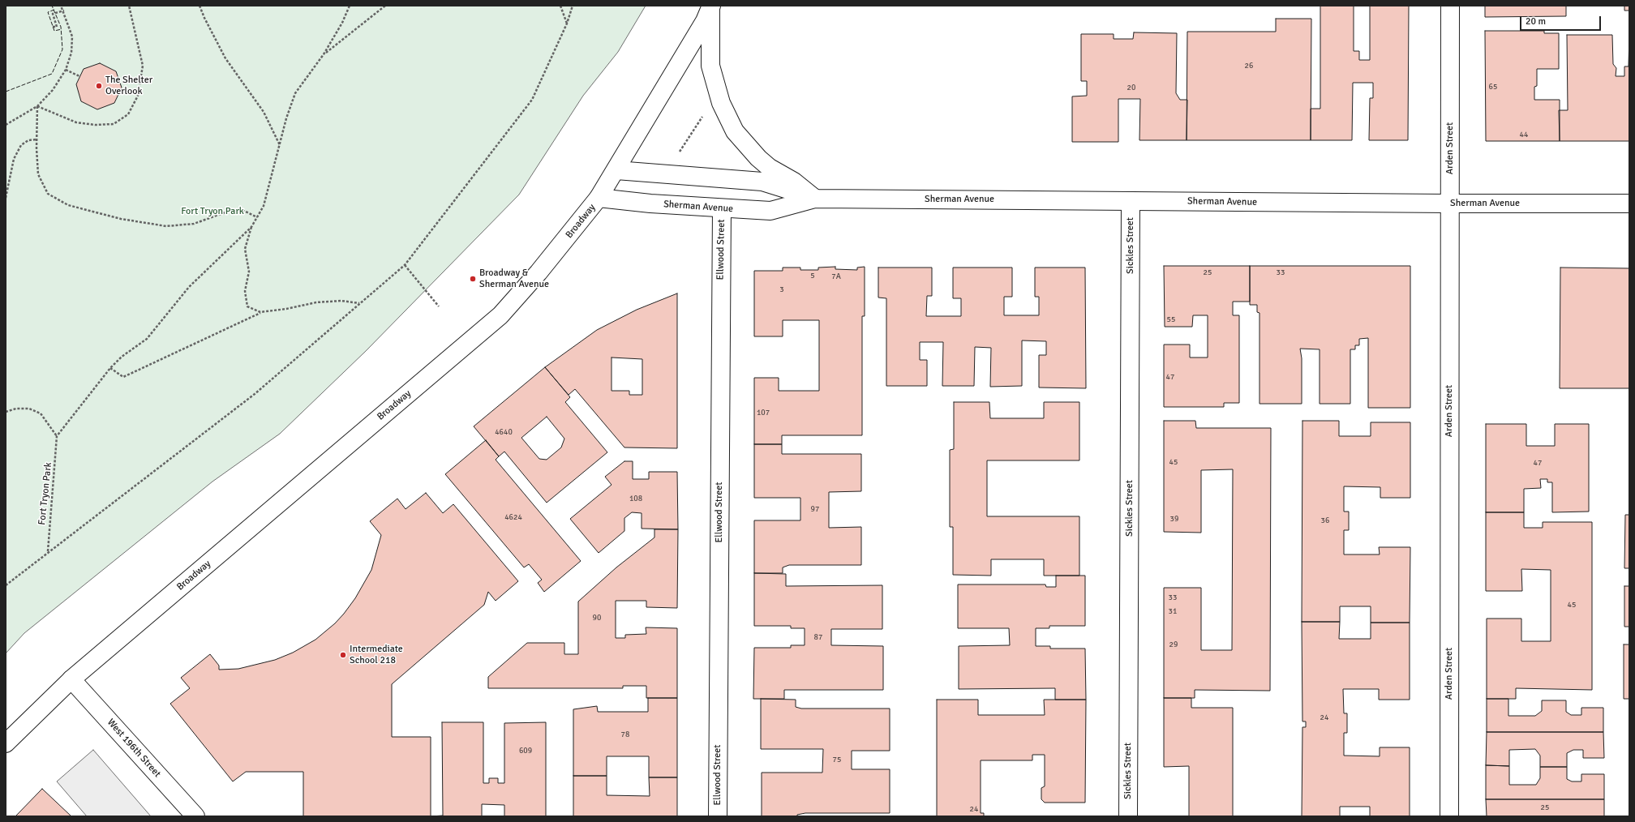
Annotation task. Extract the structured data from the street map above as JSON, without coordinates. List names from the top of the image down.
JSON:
{
  "streets": {
    "main road": [
      "Arden Street",
      "Sherman Avenue",
      "Broadway",
      "Sickles Street",
      "Ellwood Street",
      "West 196th Street"
    ],
    "path": ["Fort Tryon Park"]
  },
  "crossings": [
    ["Arden Street", "Sherman Avenue"],
    ["Sherman Avenue", "Broadway"],
    ["Sherman Avenue", "Sickles Street"],
    ["Sherman Avenue", "Ellwood Street"],
    ["Broadway", "West 196th Street"]
  ],
  "parks": ["Fort Tryon Park"],
  "places": ["The Shelter Overlook", "Broadway & Sherman Avenue", "Intermediate School 218"],
  "house_numbers": [
    "26",
    "65",
    "20",
    "44",
    "25",
    "33",
    "5",
    "7A",
    "3",
    "55",
    "47",
    "107",
    "4640",
    "45",
    "47",
    "108",
    "97",
    "4624",
    "39",
    "36",
    "33",
    "45",
    "31",
    "90",
    "87",
    "29",
    "24",
    "78",
    "609",
    "75",
    "25",
    "24"
  ],
  "scale_bar": "20 m"
}
